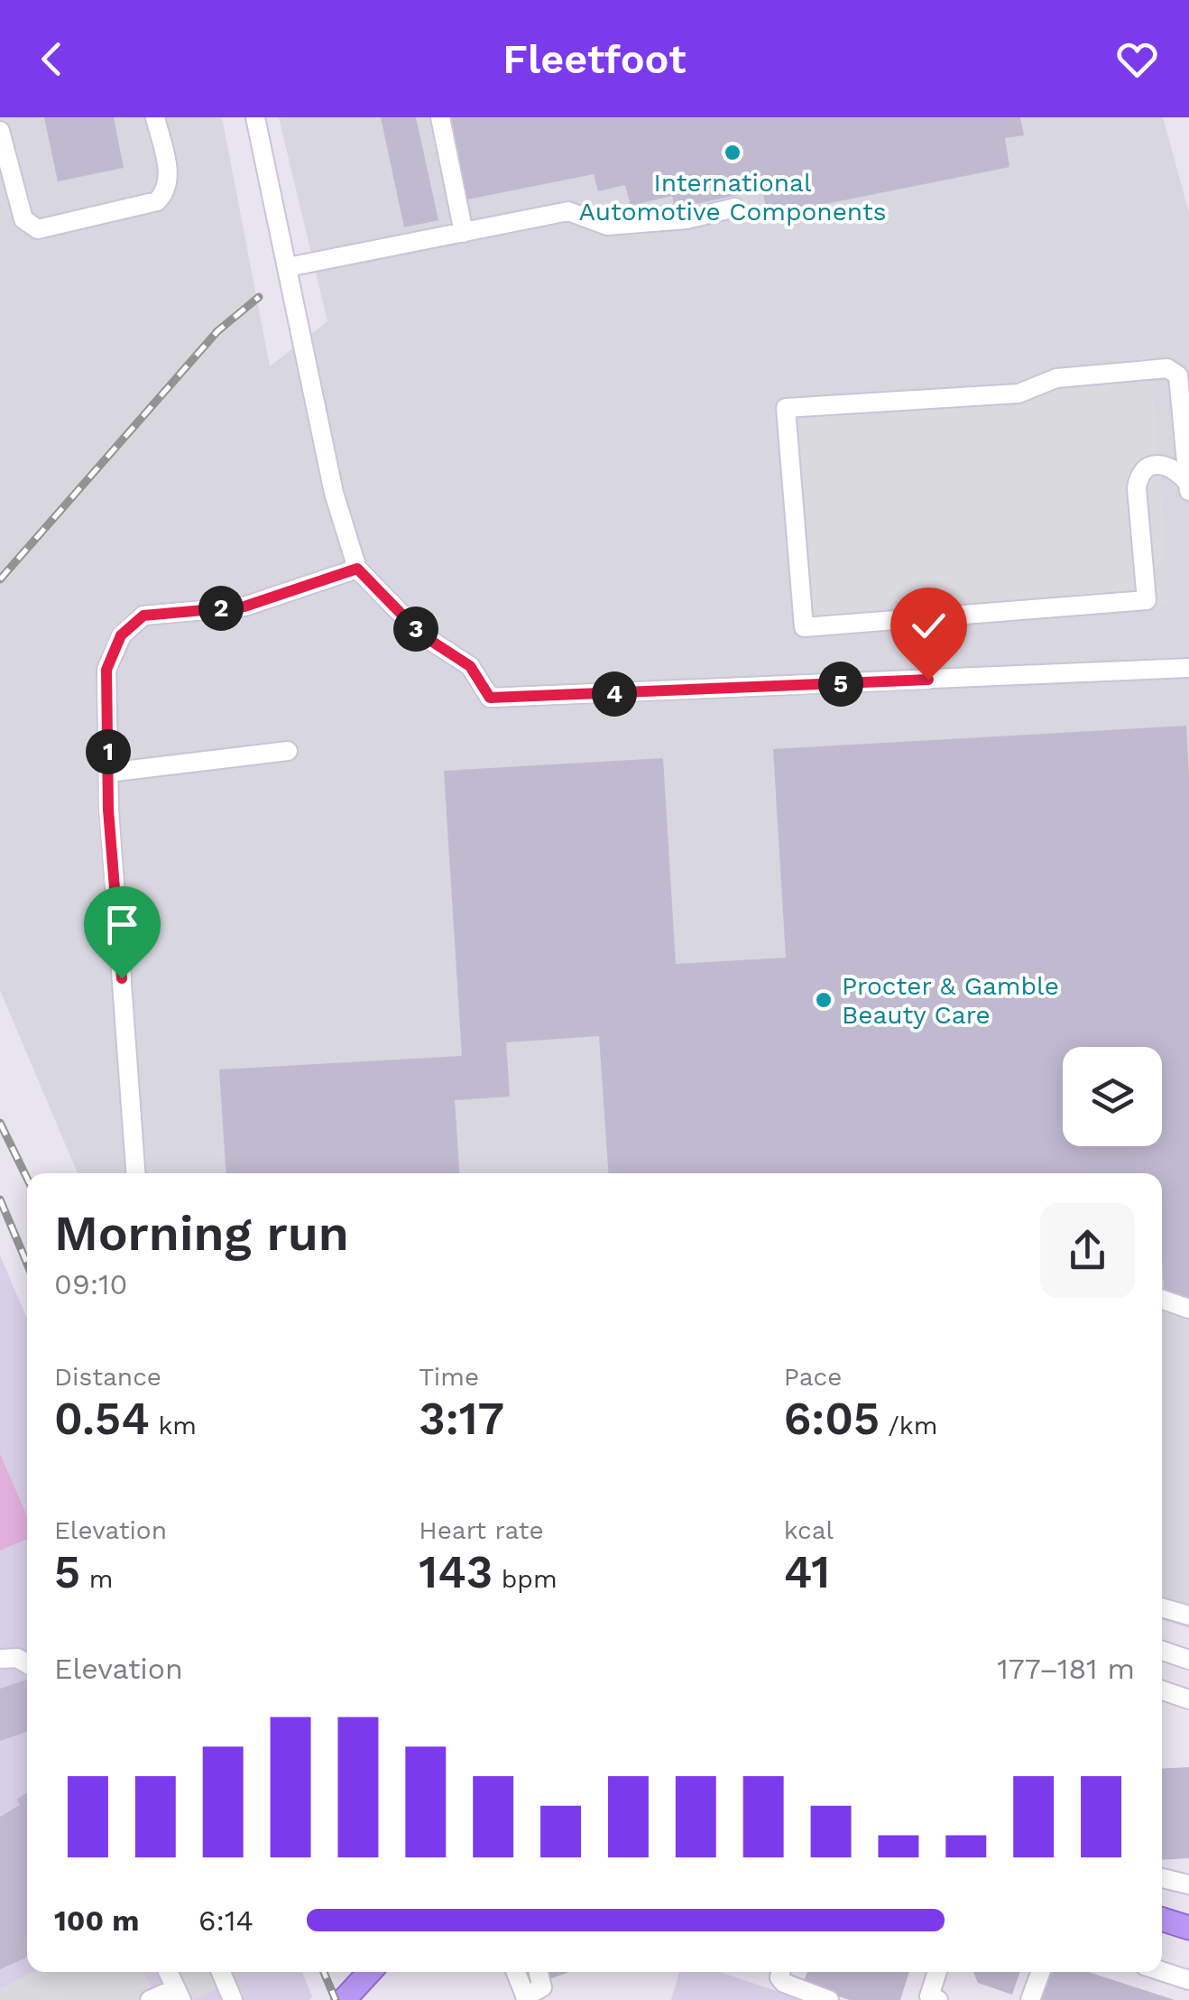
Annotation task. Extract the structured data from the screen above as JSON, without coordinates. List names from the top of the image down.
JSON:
{
  "places": ["International Automotive Components", "Procter & Gamble Beauty Care"],
  "page": {
    "header": "Fleetfoot",
    "pins": [
      "2",
      "3",
      "5",
      "4",
      "1"
    ],
    "heading": ["Morning run", "09:10"],
    "stats": [
      ["Distance", "0.54 km"],
      ["Time", "3:17"],
      ["Pace", "6:05 /km"],
      ["Elevation", "5 m"],
      ["Heart rate", "143 bpm"],
      ["kcal", "41"]
    ],
    "chart": ["Elevation", "177–181 m"],
    "list": [
      {
        "name": "100 m",
        "note": "6:14"
      }
    ]
  }
}
